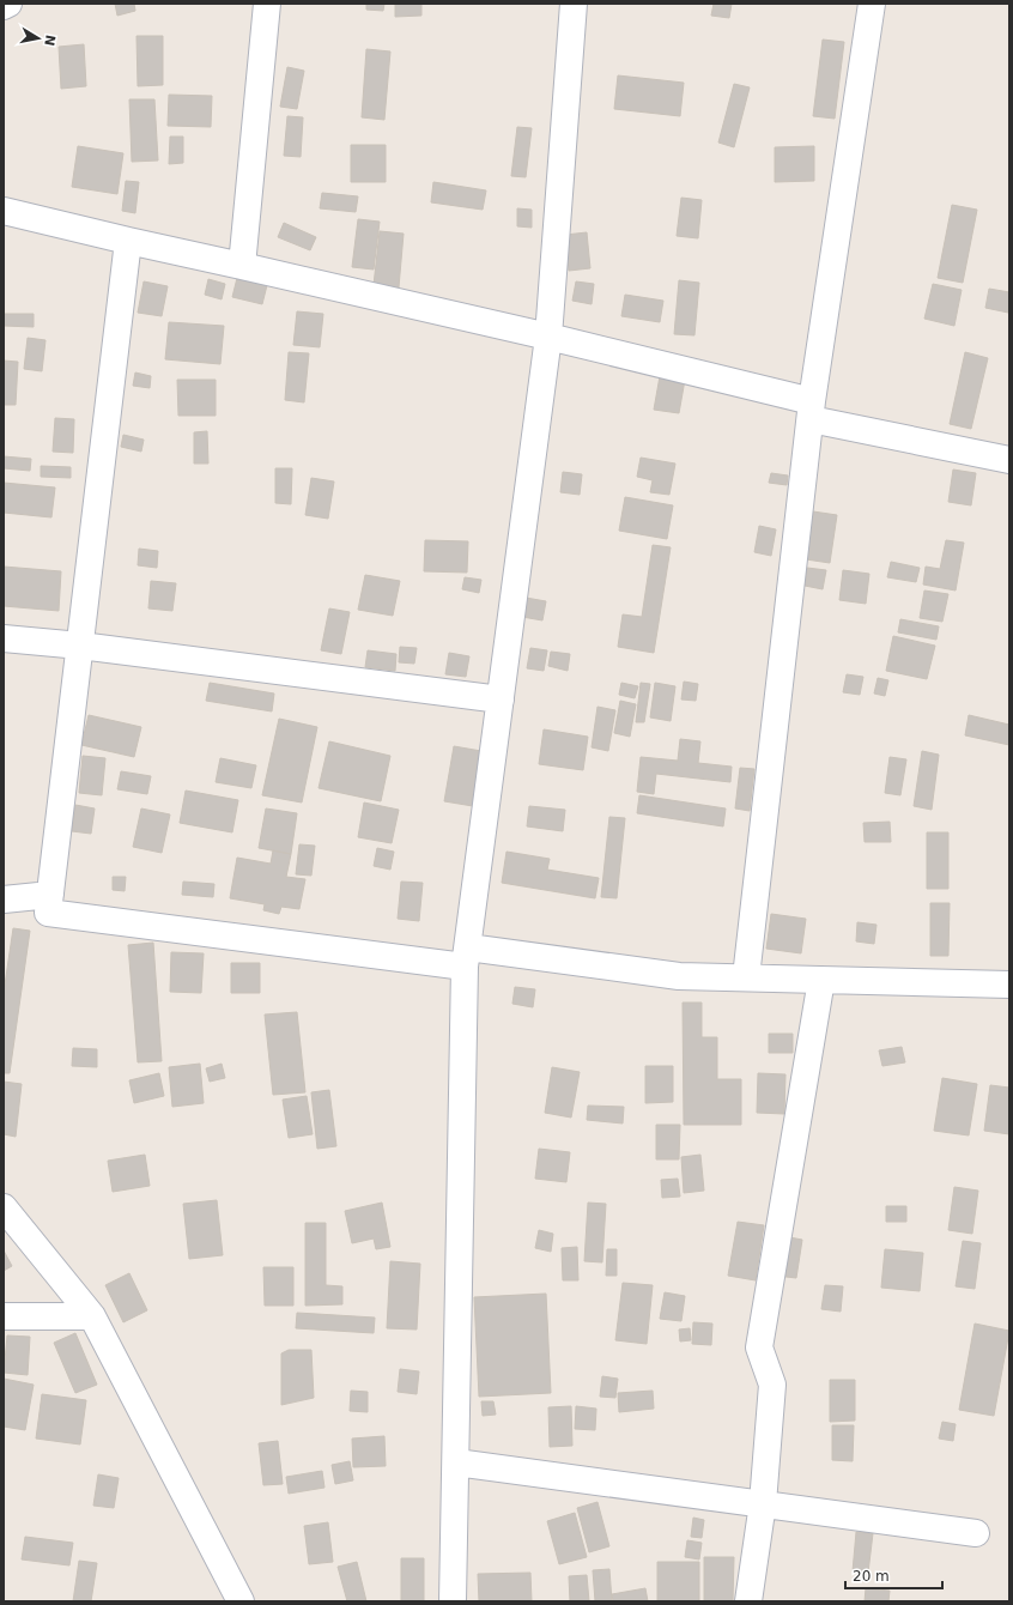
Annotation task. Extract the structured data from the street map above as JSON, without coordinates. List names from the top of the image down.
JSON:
{
  "scale_bar": "20 m",
  "north": "right"
}
